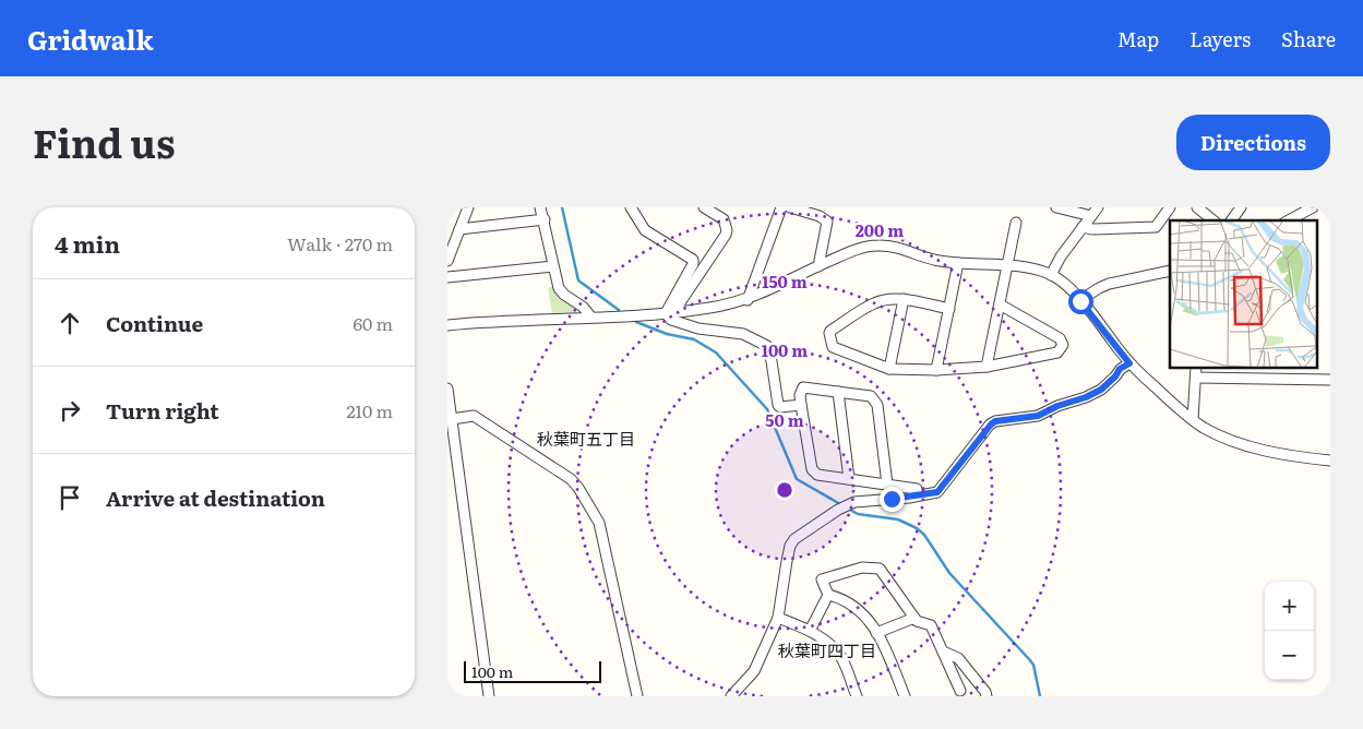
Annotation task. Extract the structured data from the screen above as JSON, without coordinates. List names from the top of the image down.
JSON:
{
  "districts": ["秋葉町五丁目", "秋葉町四丁目"],
  "scale_bar": "100 m",
  "page": {
    "header": "Gridwalk",
    "nav": ["Map", "Layers", "Share"],
    "title": "Find us",
    "buttons": "Directions",
    "heading": ["4 min", "Walk · 270 m"],
    "list": [
      ["Continue", "60 m"],
      ["Turn right", "210 m"],
      "Arrive at destination"
    ],
    "map_buttons": ["+", "−"],
    "scale": "100 m"
  },
  "rings": [
    "200 m",
    "150 m",
    "100 m",
    "50 m"
  ]
}
